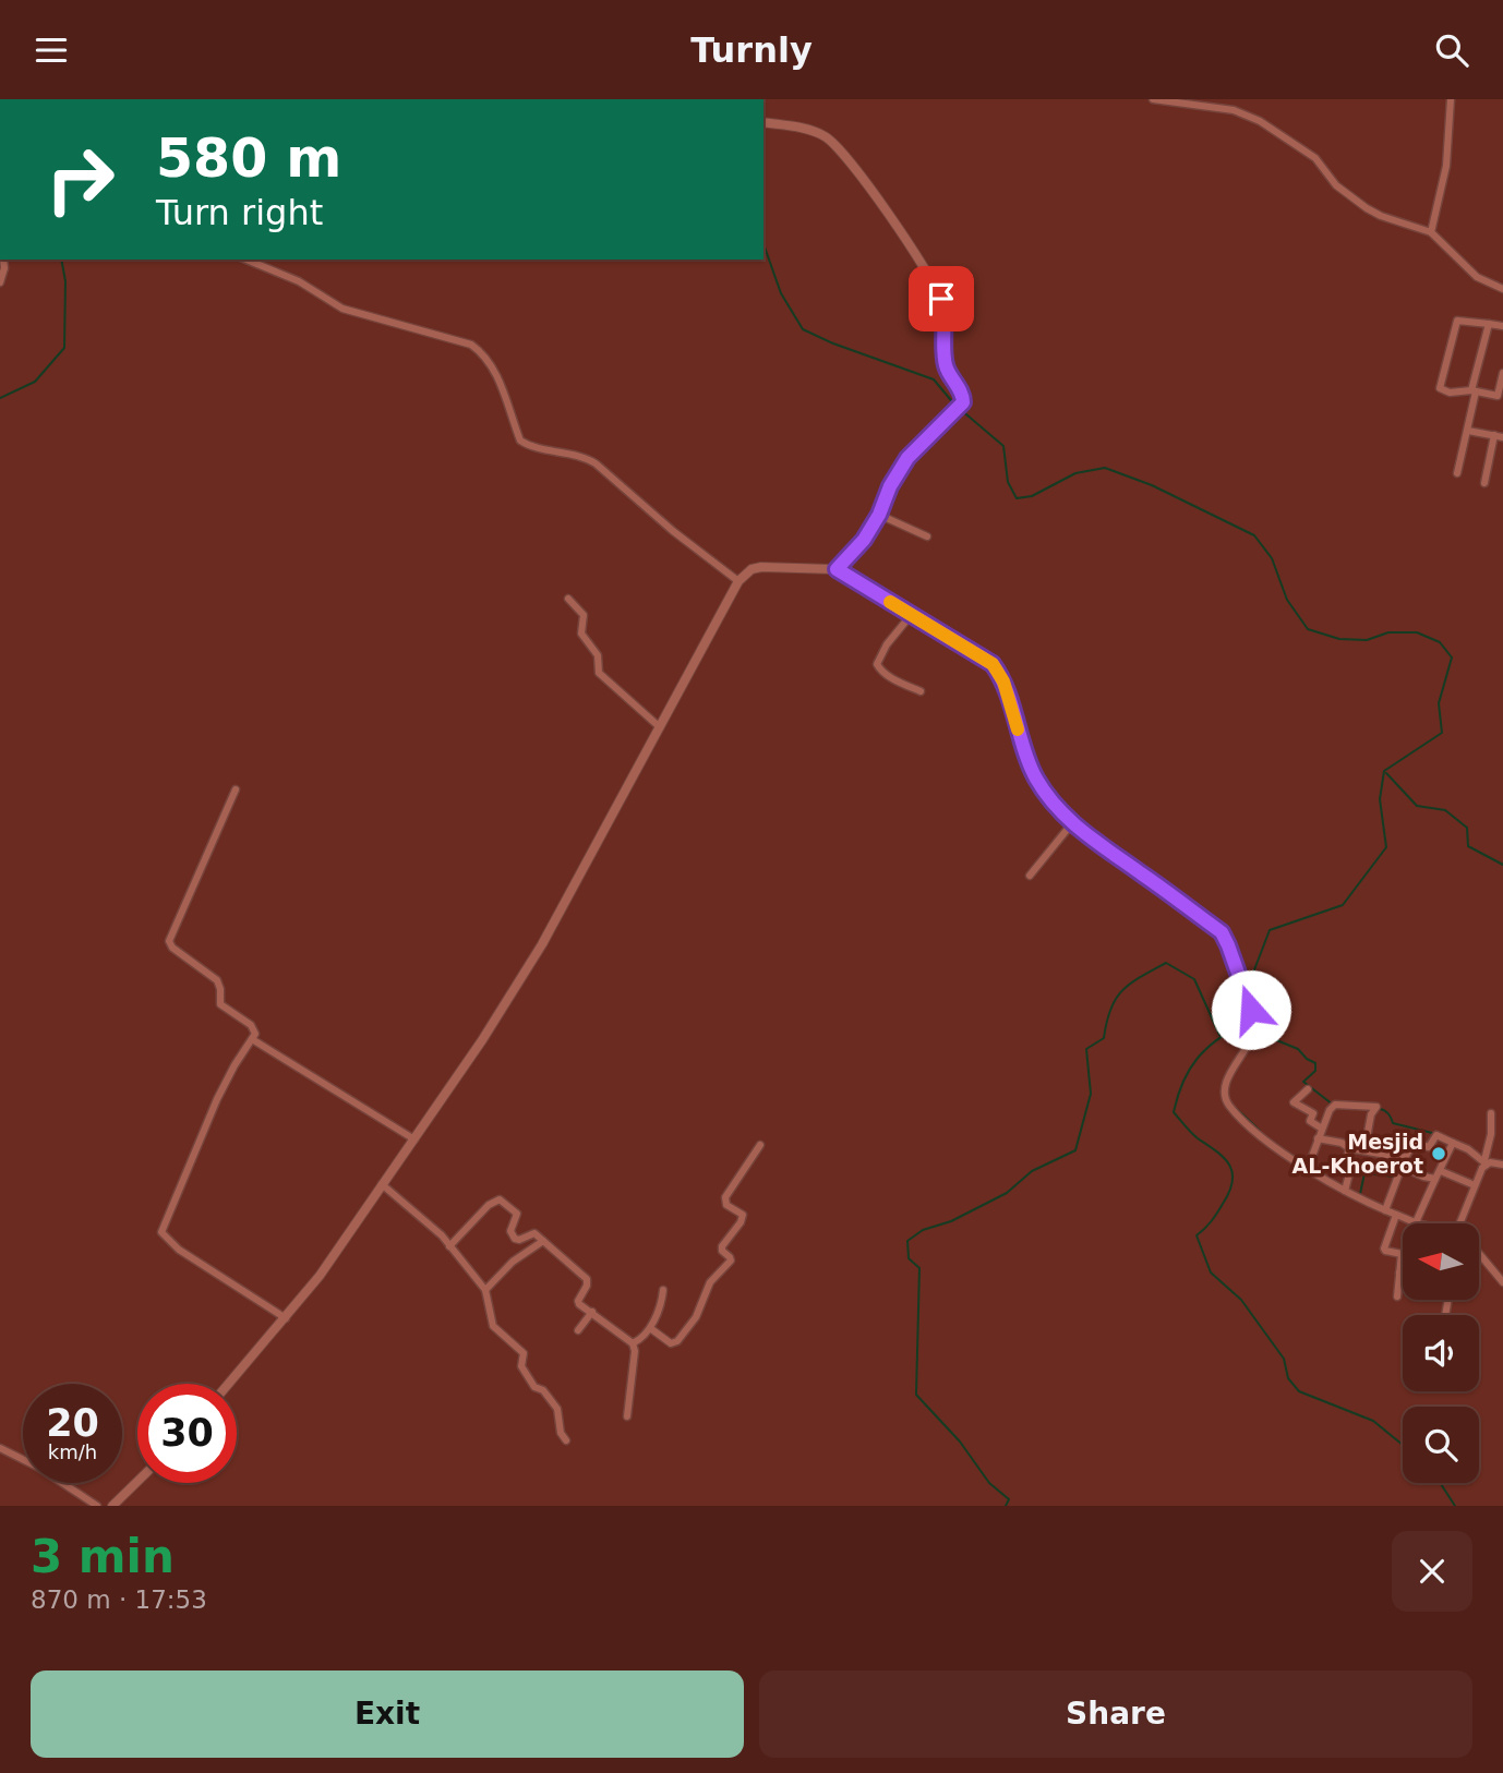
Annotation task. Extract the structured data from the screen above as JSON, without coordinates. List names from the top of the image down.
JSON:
{
  "places": ["Mesjid AL-Khoerot"],
  "north": "left",
  "page": {
    "header": "Turnly",
    "turn": ["580 m", "Turn right"],
    "speed": "20 km/h",
    "limit": "30",
    "heading": ["3 min", "870 m · 17:53"],
    "buttons": ["Exit", "Share"]
  }
}
